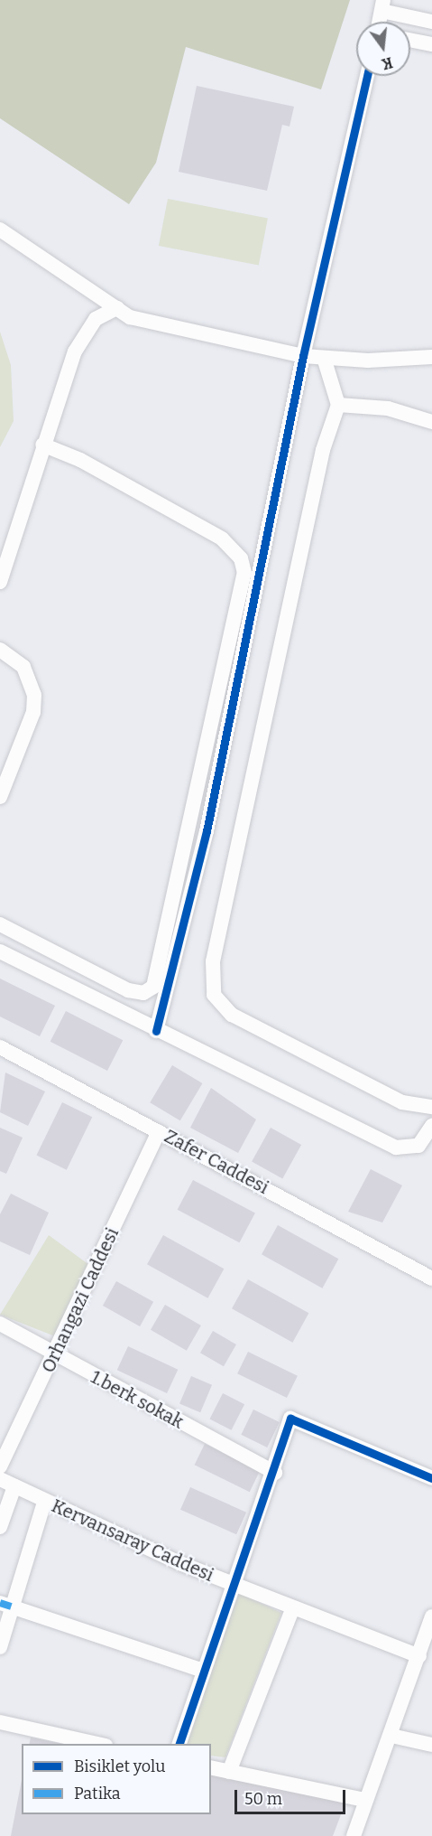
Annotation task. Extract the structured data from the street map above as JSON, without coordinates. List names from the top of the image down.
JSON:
{
  "streets": {
    "street": [
      "Zafer Caddesi",
      "Orhangazi Caddesi",
      "1.berk sokak",
      "Kervansaray Caddesi"
    ]
  },
  "crossings": [
    ["Zafer Caddesi", "Orhangazi Caddesi"],
    ["Orhangazi Caddesi", "1.berk sokak"]
  ],
  "legend": ["Bisiklet yolu", "Patika"],
  "scale_bar": "50 m",
  "north": "bottom"
}
